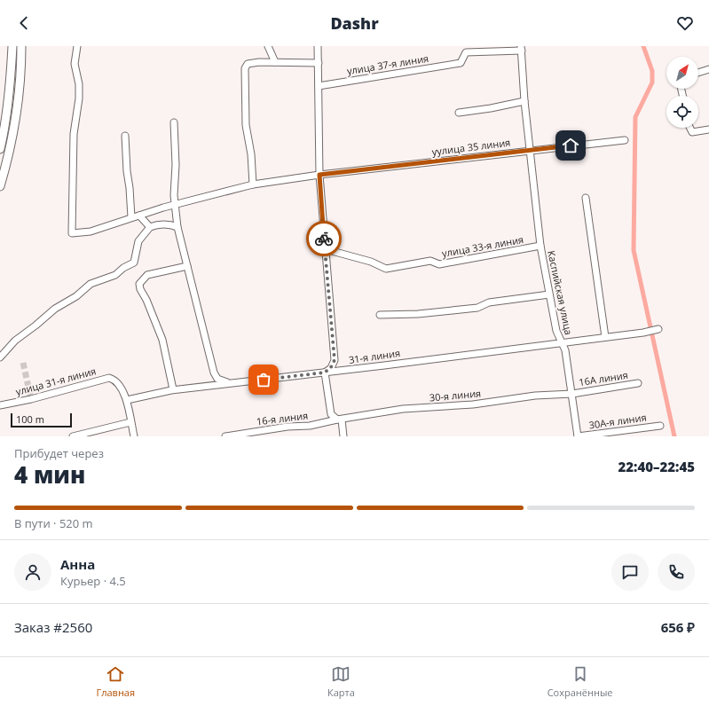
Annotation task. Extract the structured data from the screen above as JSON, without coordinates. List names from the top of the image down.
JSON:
{
  "streets": {
    "street": [
      "улица 37-я линия",
      "уулица 35 линия",
      "улица 33-я линия",
      "Каспийская улица",
      "31-я линия",
      "16А линия",
      "улица 31-я линия",
      "30-я линия",
      "16-я линия",
      "30А-я линия"
    ]
  },
  "crossings": [
    ["улица 37-я линия", "Каспийская улица"],
    ["уулица 35 линия", "Каспийская улица"],
    ["улица 33-я линия", "Каспийская улица"],
    ["Каспийская улица", "31-я линия"],
    ["Каспийская улица", "16А линия"],
    ["Каспийская улица", "30-я линия"],
    ["Каспийская улица", "30А-я линия"],
    ["31-я линия", "улица 31-я линия"],
    ["16А линия", "30-я линия"],
    ["30-я линия", "16-я линия"]
  ],
  "scale_bar": "100 m",
  "north": "top right",
  "page": {
    "header": "Dashr",
    "scale": "100 m",
    "heading": ["4 мин", "Прибудет через", "22:40–22:45"],
    "panel": [
      "Анна",
      "Курьер · 4.5",
      "Заказ #2560",
      "656 ₽"
    ],
    "bar": "В пути · 520 m",
    "tabs": ["Главная", "Карта", "Сохранённые"]
  }
}
